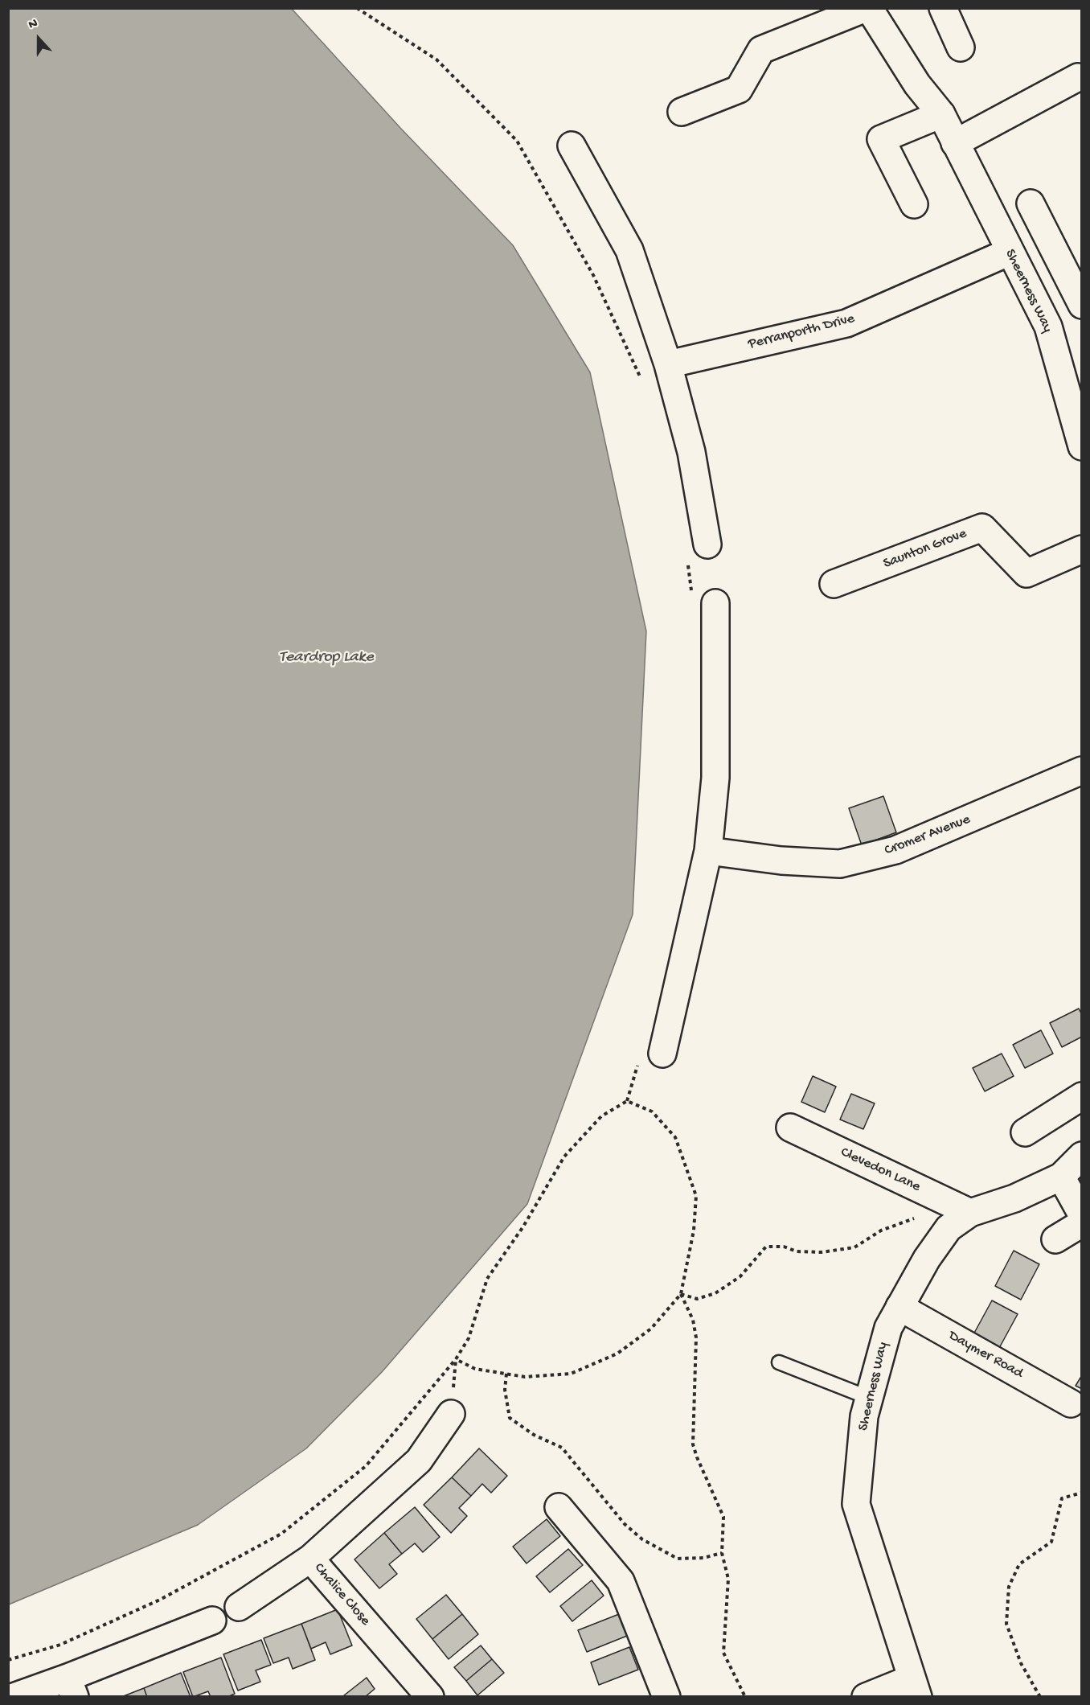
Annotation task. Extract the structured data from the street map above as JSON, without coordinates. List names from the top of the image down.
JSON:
{
  "streets": {
    "street": [
      "Sheerness Way",
      "Perranporth Drive",
      "Saunton Grove",
      "Cromer Avenue",
      "Clevedon Lane",
      "Daymer Road",
      "Chalice Close"
    ]
  },
  "crossings": [
    ["Sheerness Way", "Perranporth Drive"],
    ["Sheerness Way", "Clevedon Lane"],
    ["Sheerness Way", "Daymer Road"]
  ],
  "water": ["Teardrop Lake"],
  "north": "top"
}
